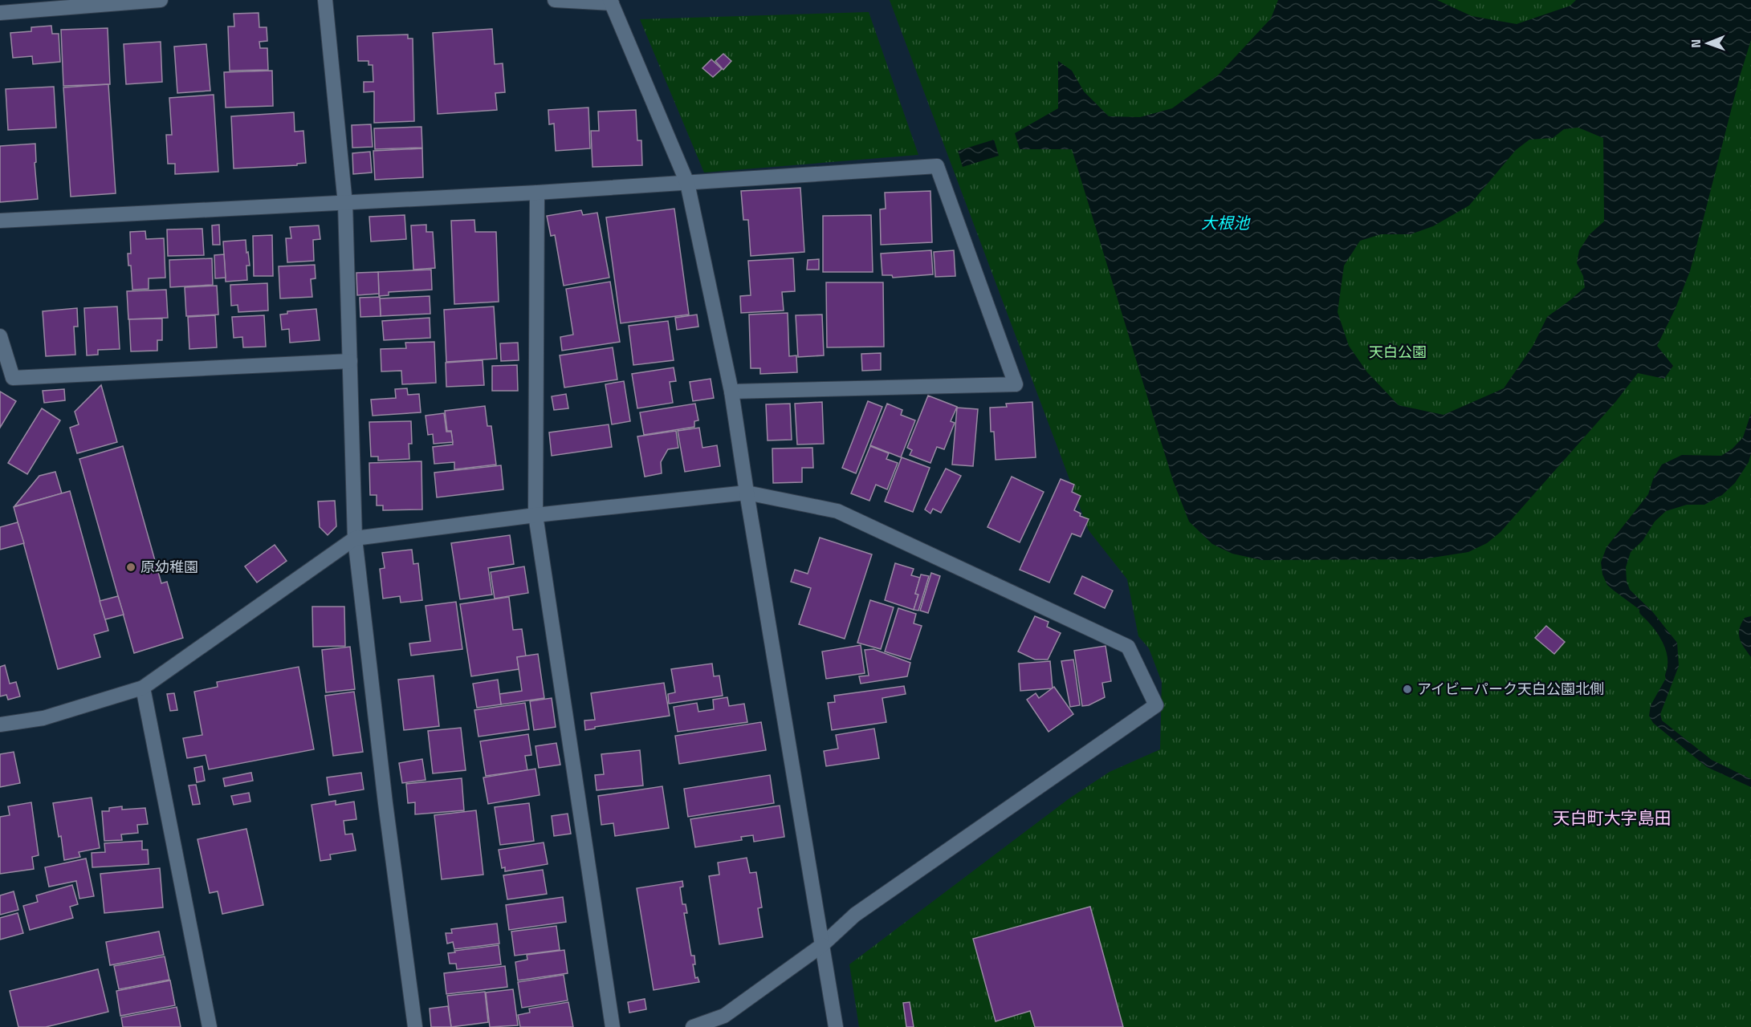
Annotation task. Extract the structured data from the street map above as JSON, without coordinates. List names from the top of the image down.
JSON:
{
  "districts": ["天白町大字島田"],
  "water": ["大根池"],
  "parks": ["天白公園"],
  "places": ["原幼稚園", "アイビーパーク天白公園北側"],
  "north": "left"
}
